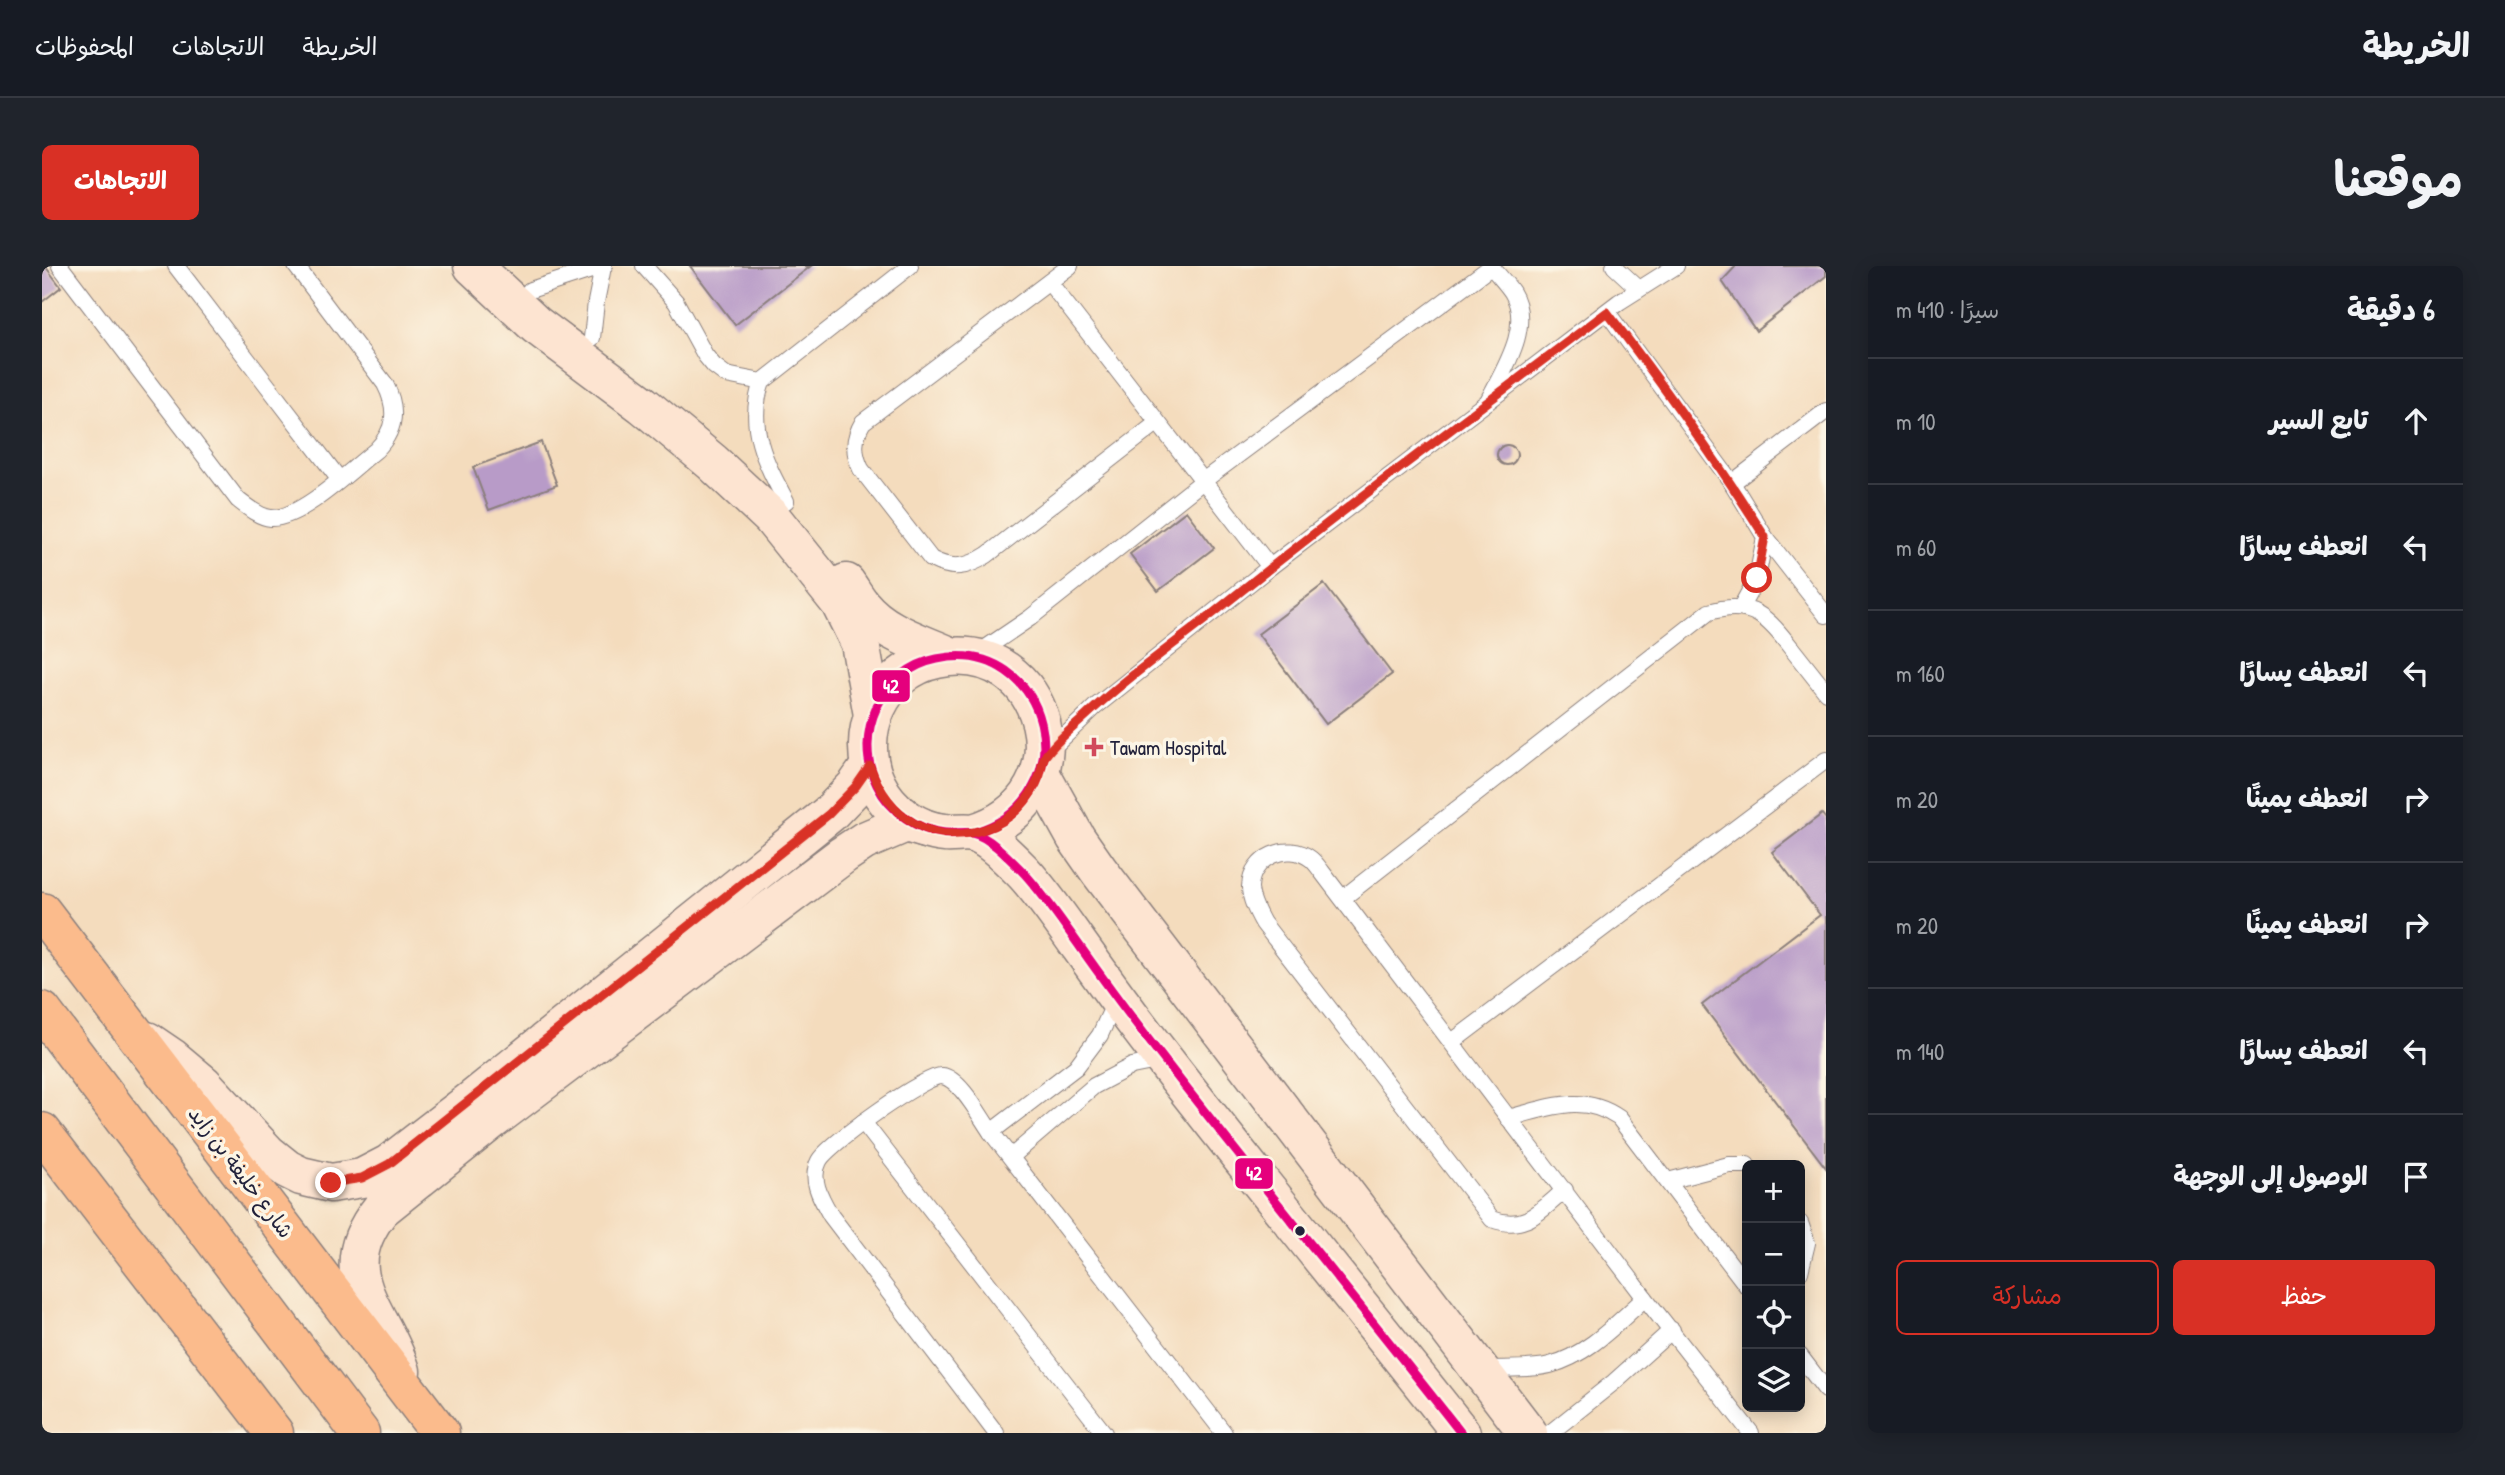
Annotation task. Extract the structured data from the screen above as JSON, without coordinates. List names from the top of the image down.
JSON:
{
  "streets": {
    "main road": ["شارع خليفة بن زايد"]
  },
  "places": {
    "health": ["Tawam Hospital"]
  },
  "lines": ["transit line 42"],
  "page": {
    "header": "الخريطة",
    "nav": ["الخريطة", "الاتجاهات", "المحفوظات"],
    "title": "موقعنا",
    "buttons": [
      "الاتجاهات",
      ["حفظ", "مشاركة"]
    ],
    "heading": ["6 دقيقة", "سيرًا · 410 m"],
    "list": [
      ["تابع السير", "10 m"],
      ["انعطف يسارًا", "60 m"],
      ["انعطف يسارًا", "160 m"],
      ["انعطف يمينًا", "20 m"],
      ["انعطف يمينًا", "20 m"],
      ["انعطف يسارًا", "140 m"],
      "الوصول إلى الوجهة"
    ],
    "map_buttons": ["+", "−"]
  }
}
